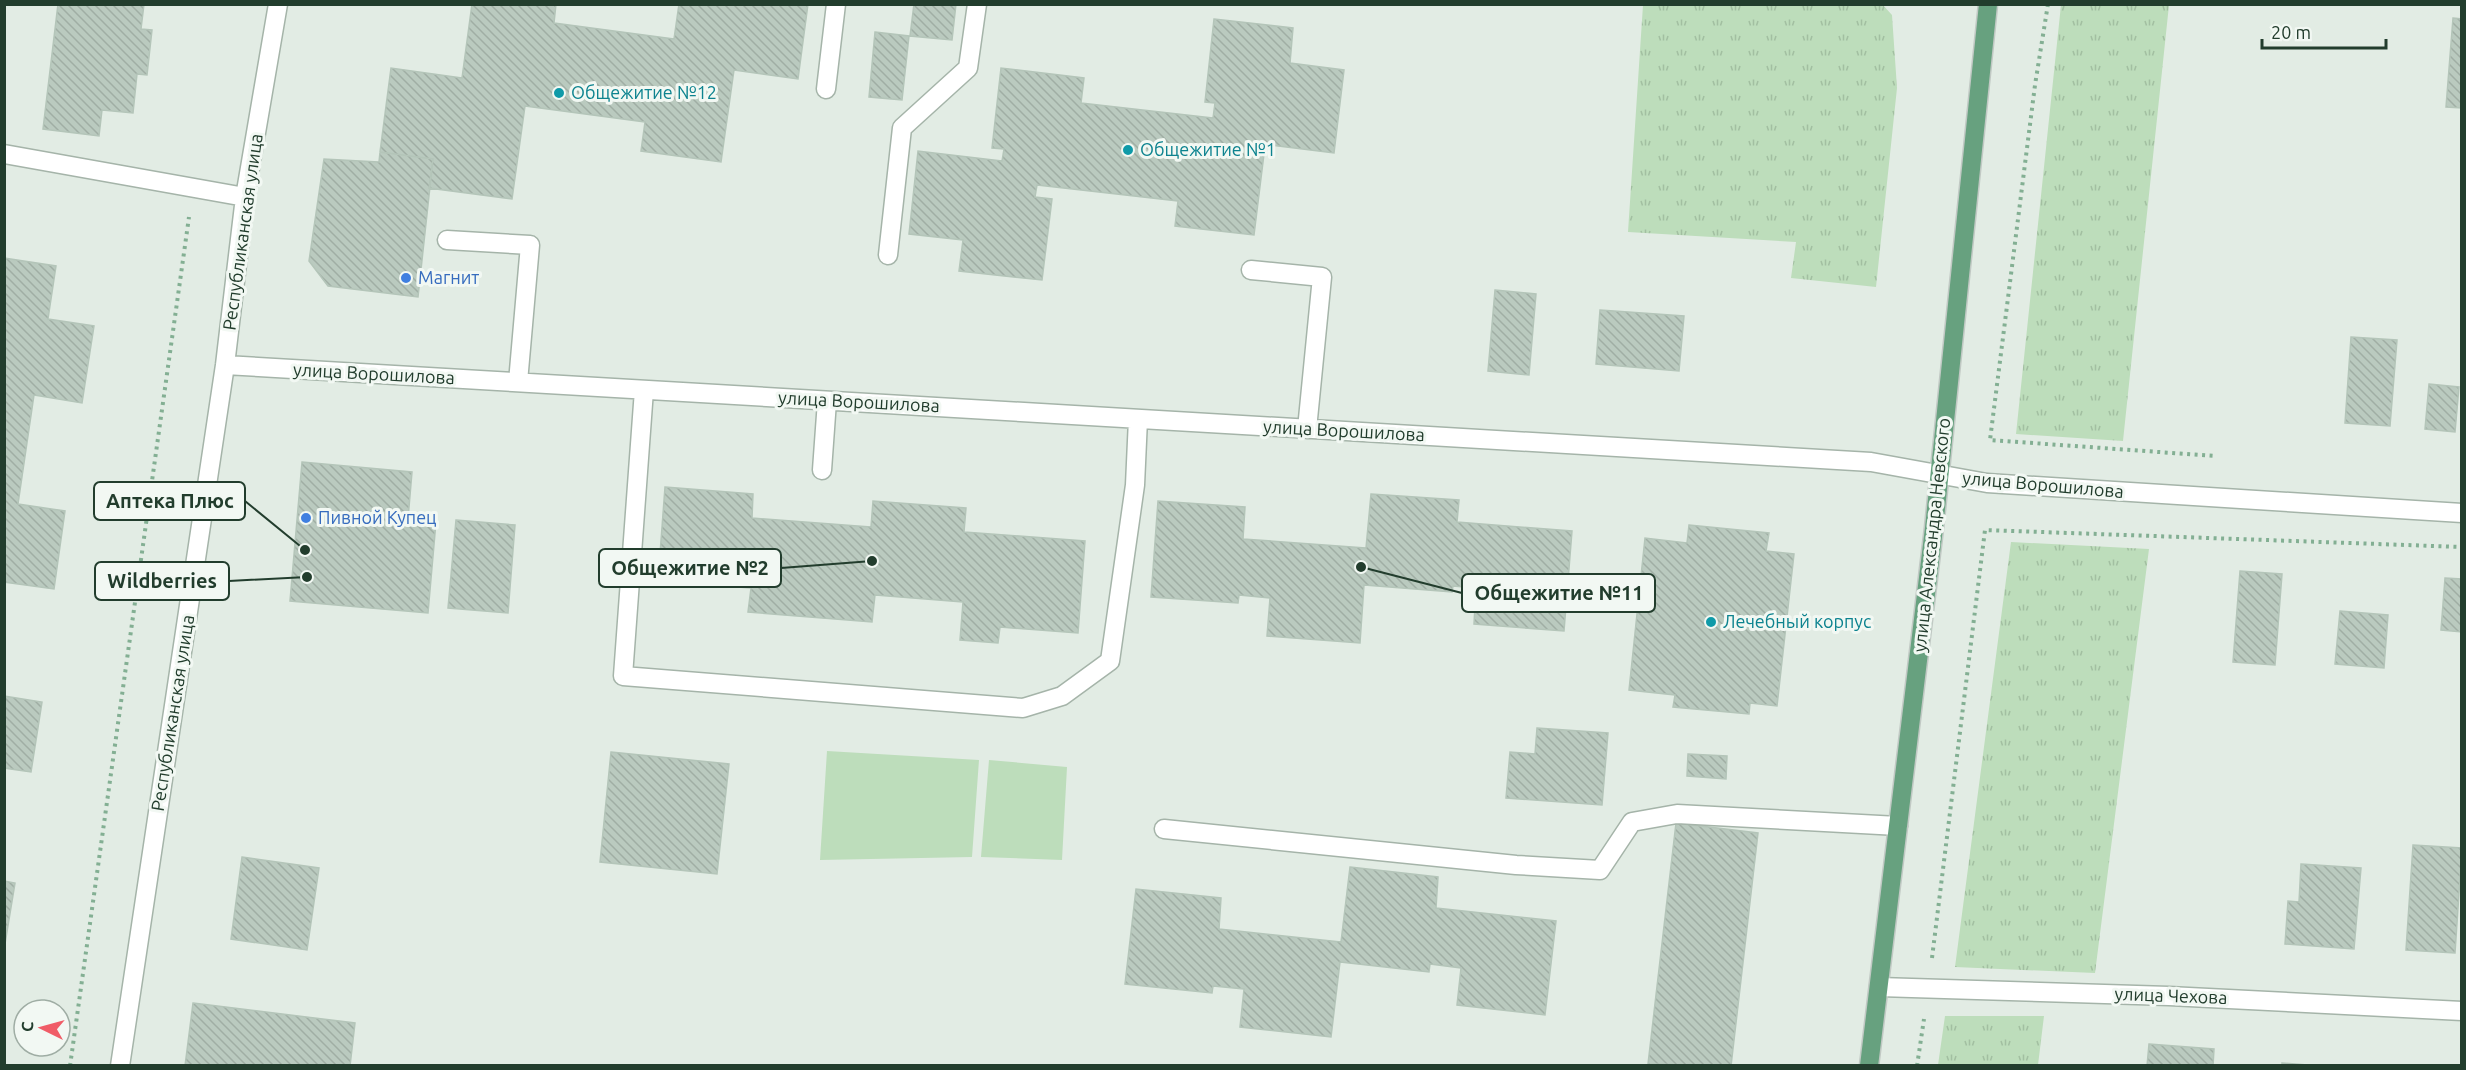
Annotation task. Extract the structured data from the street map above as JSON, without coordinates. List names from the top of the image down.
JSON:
{
  "streets": {
    "main road": ["улица Александра Невского"],
    "street": ["Республиканская улица", "улица Ворошилова", "улица Чехова"]
  },
  "crossings": [
    ["Республиканская улица", "улица Ворошилова"],
    ["улица Ворошилова", "улица Александра Невского"],
    ["улица Александра Невского", "улица Чехова"]
  ],
  "places": [
    "Общежитие №12",
    "Общежитие №1",
    "Магнит",
    "Пивной Купец",
    "Аптека Плюс",
    "Общежитие №2",
    "Общежитие №11",
    "Wildberries",
    "Лечебный корпус"
  ],
  "scale_bar": "20 m",
  "north": "left"
}
